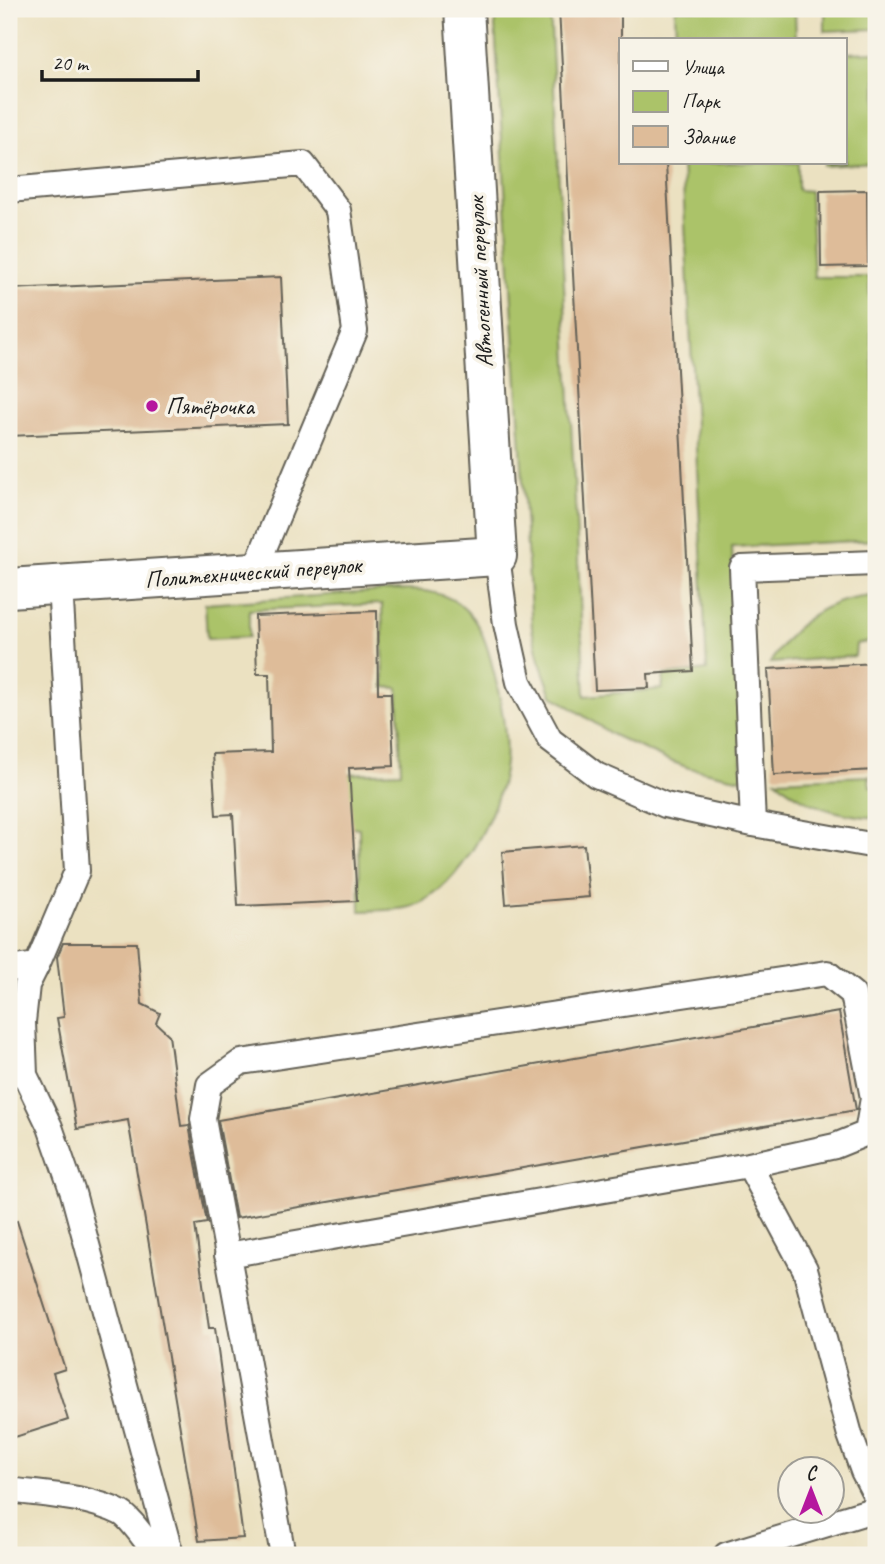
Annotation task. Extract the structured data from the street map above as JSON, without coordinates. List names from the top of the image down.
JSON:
{
  "streets": {
    "street": ["Автогенный переулок", "Политехнический переулок"]
  },
  "crossings": [
    ["Автогенный переулок", "Политехнический переулок"]
  ],
  "places": ["Пятёрочка"],
  "legend": ["Улица", "Парк", "Здание"],
  "scale_bar": "20 m",
  "north": "top"
}
